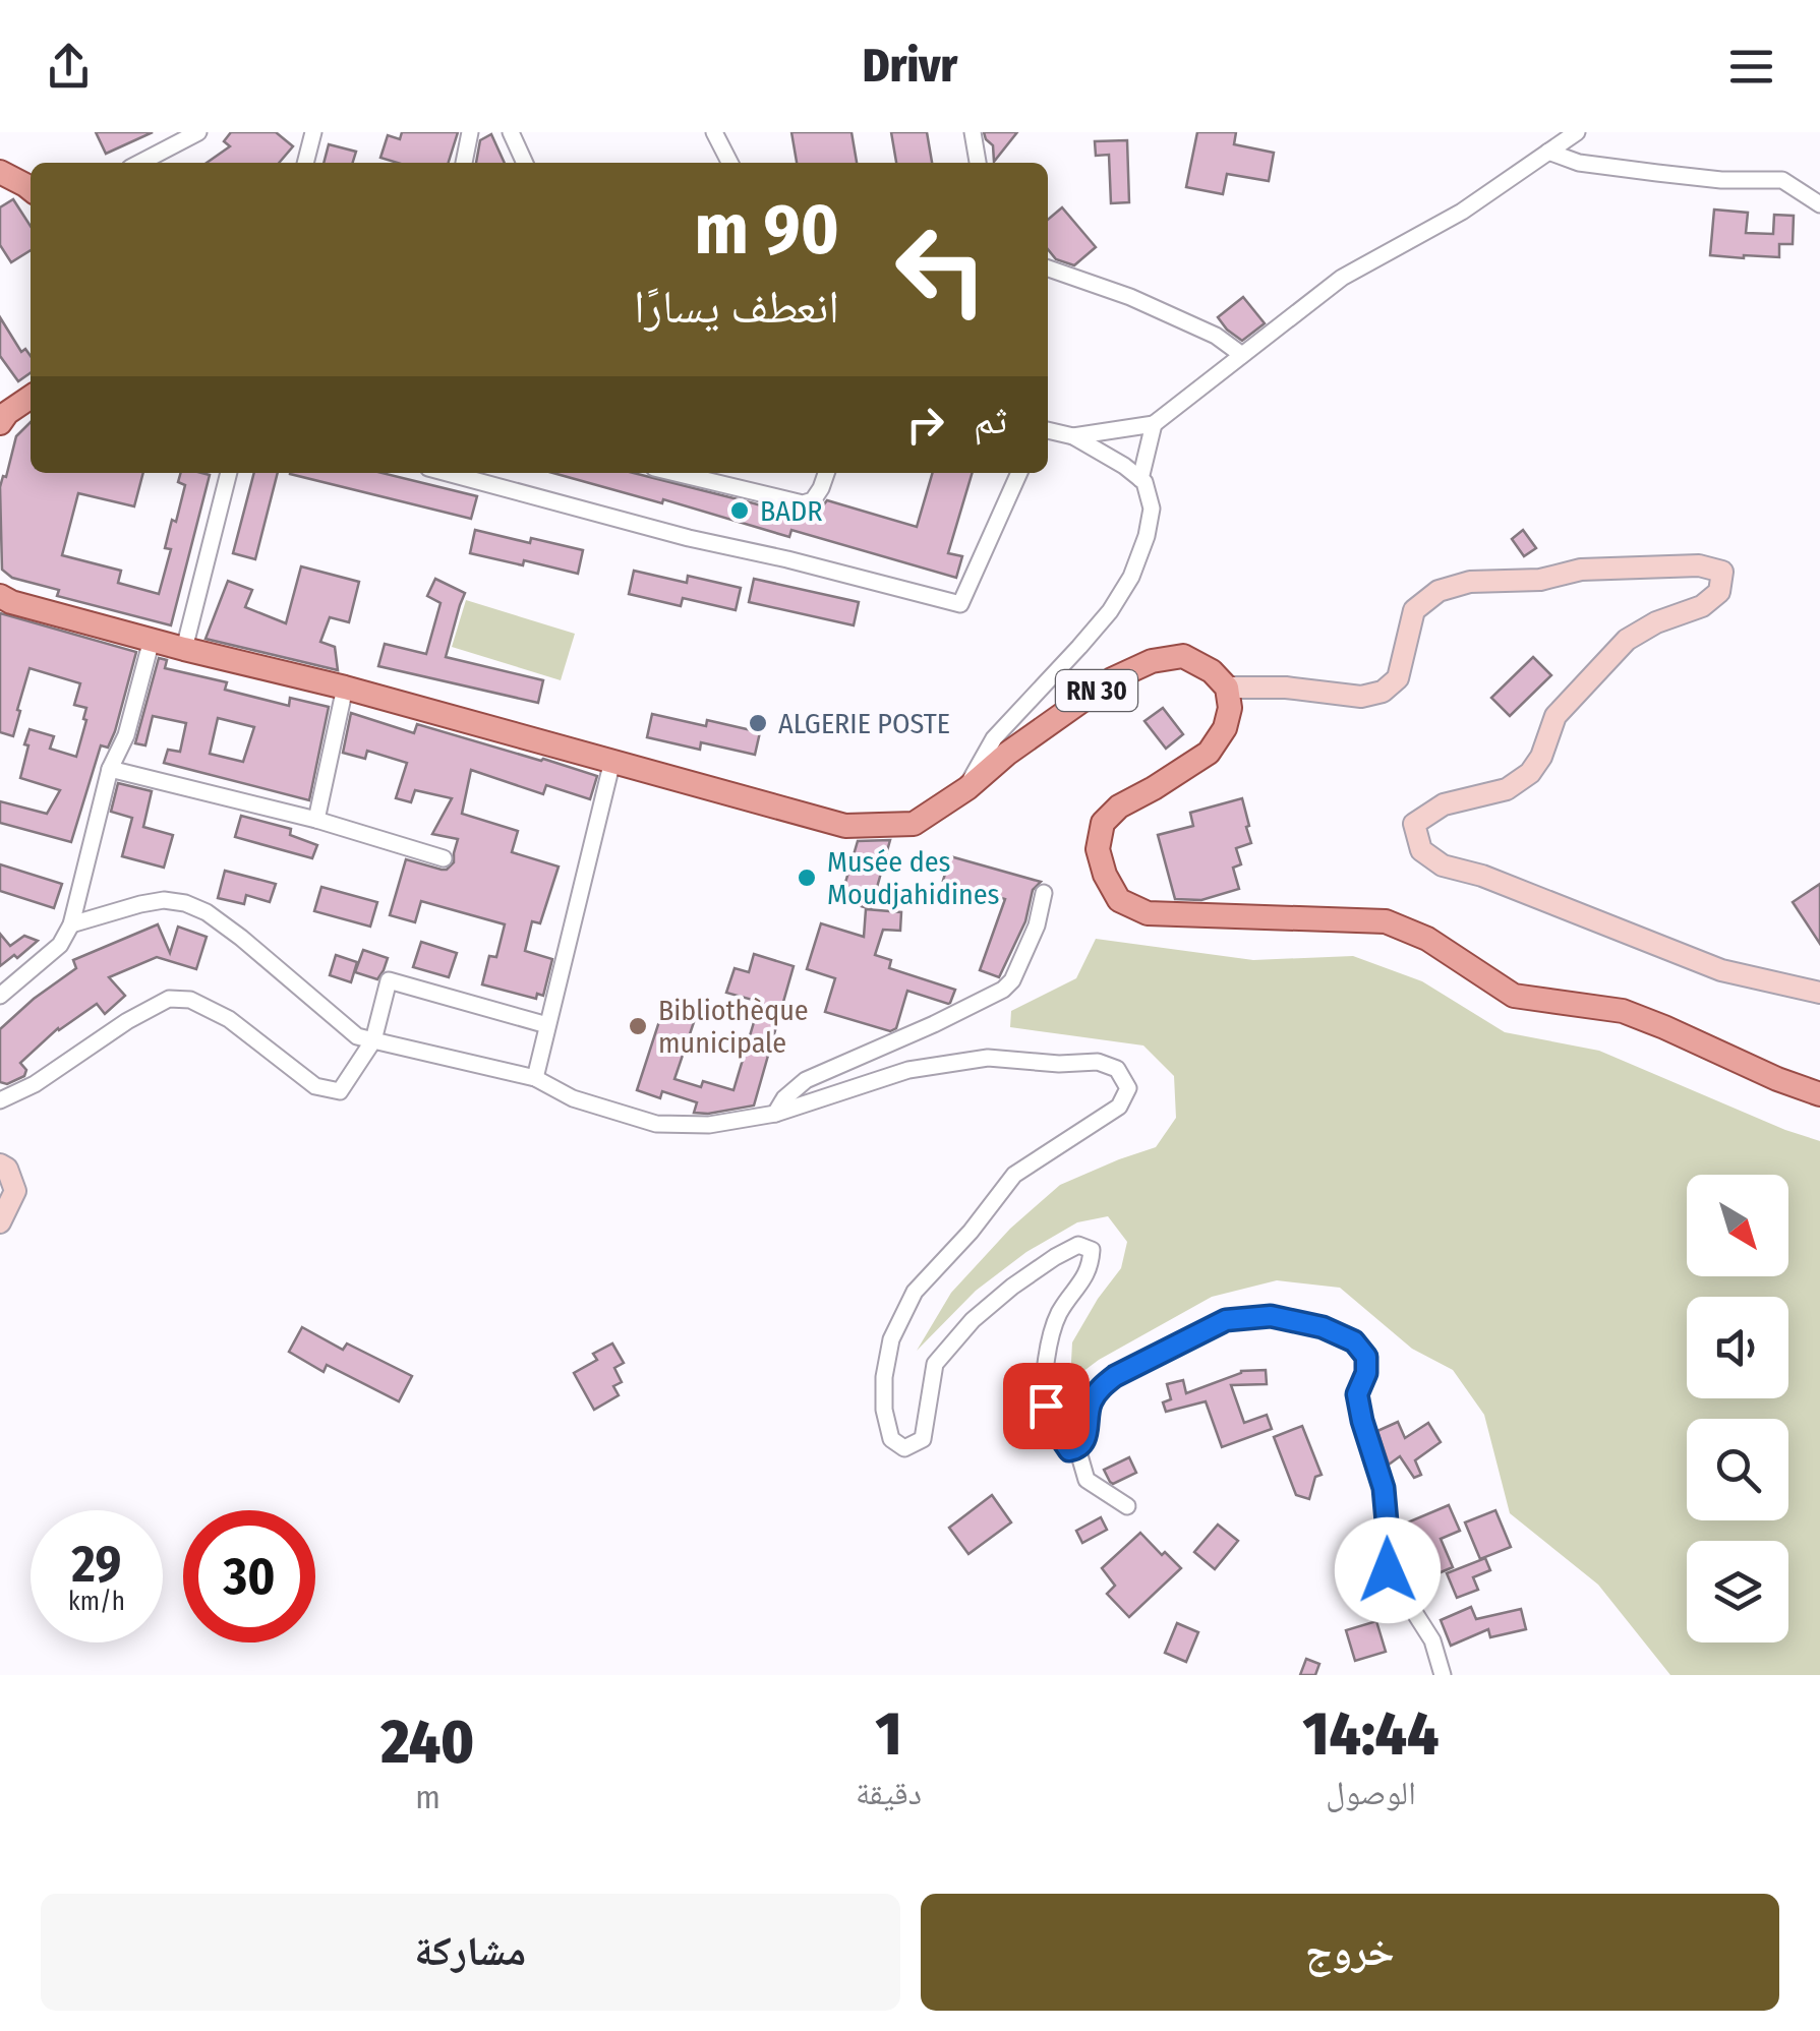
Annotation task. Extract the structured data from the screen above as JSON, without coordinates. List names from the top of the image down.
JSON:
{
  "streets": {
    "main road": ["RN 30"]
  },
  "places": [
    "BADR",
    "ALGERIE POSTE",
    "Musée des Moudjahidines",
    "Bibliothèque municipale"
  ],
  "north": "bottom right",
  "page": {
    "header": "Drivr",
    "turn": ["90 m", "انعطف يسارًا"],
    "then": "ثم",
    "speed": "29 km/h",
    "limit": "30",
    "eta": [
      "14:44",
      "الوصول",
      "1",
      "دقيقة",
      "240",
      "m"
    ],
    "buttons": ["خروج", "مشاركة"]
  }
}
